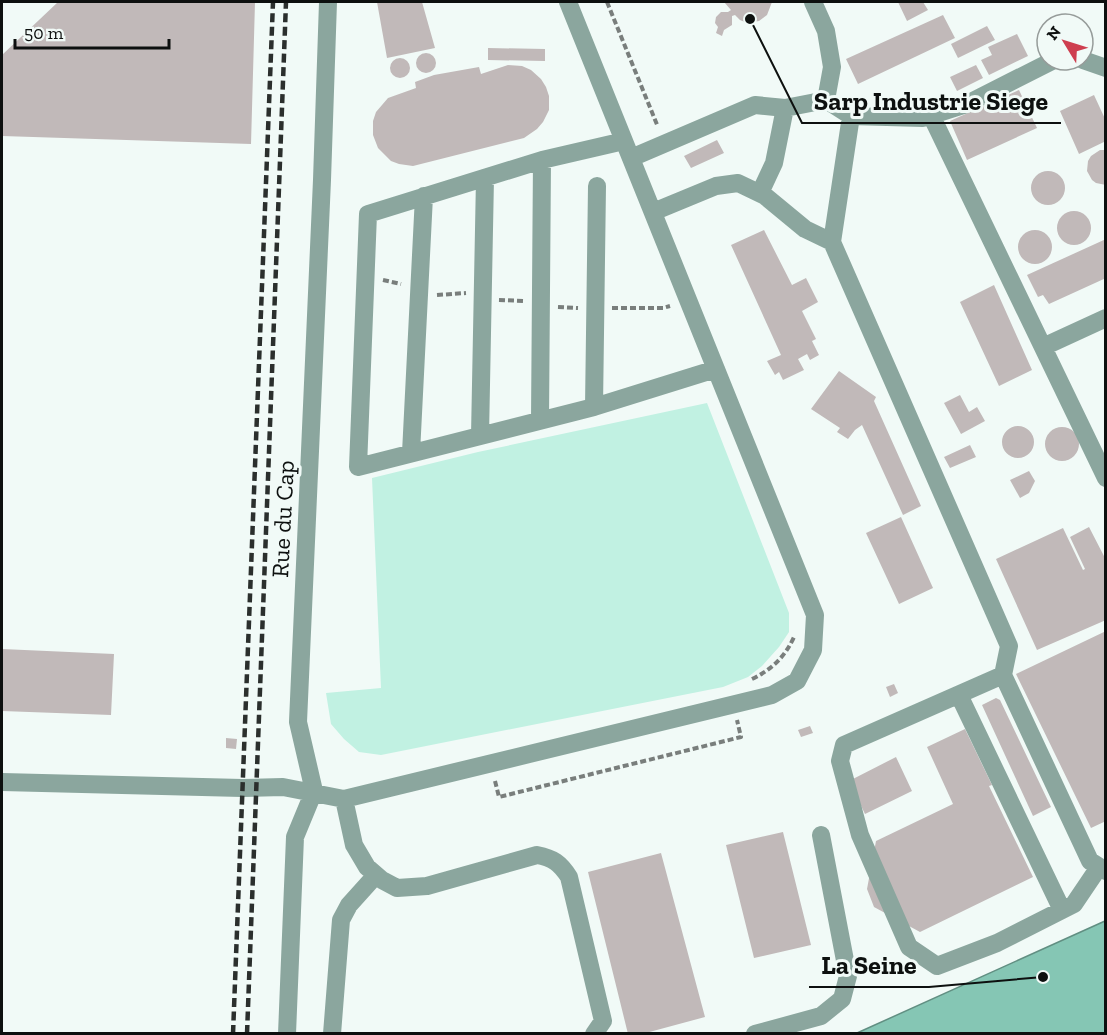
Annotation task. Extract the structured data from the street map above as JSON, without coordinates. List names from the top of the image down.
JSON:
{
  "streets": {
    "street": ["Rue du Cap"]
  },
  "places": ["Sarp Industrie Siege", "La Seine"],
  "scale_bar": "50 m",
  "north": "top left"
}
